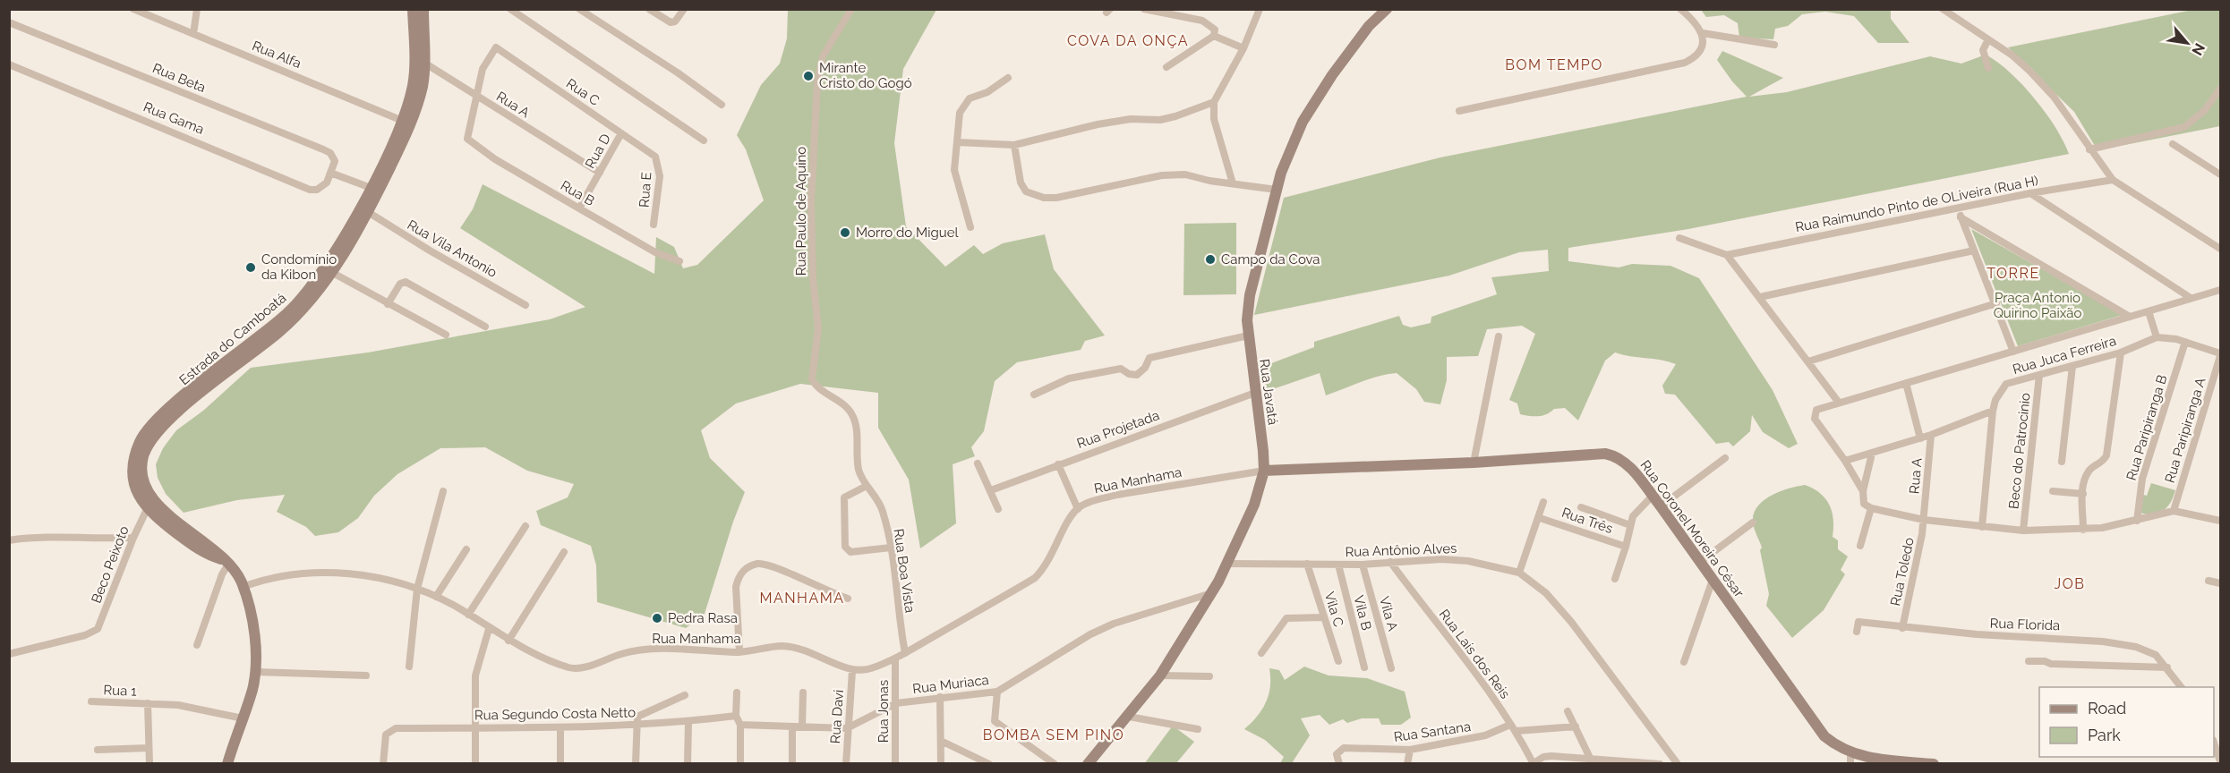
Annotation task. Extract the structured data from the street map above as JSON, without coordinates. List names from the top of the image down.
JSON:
{
  "streets": {
    "street": [
      "Rua Alfa",
      "Rua Beta",
      "Rua C",
      "Rua A",
      "Rua Gama",
      "Rua D",
      "Rua E",
      "Rua B",
      "Rua Raimundo Pinto de OLiveira (Rua H)",
      "Rua Paulo de Aquino",
      "Rua Vila Antonio",
      "Estrada do Camboatá",
      "Rua Juca Ferreira",
      "Rua Javatá",
      "Rua Paripiranga B",
      "Rua Projetada",
      "Rua Paripiranga A",
      "Beco do Patrocinio",
      "Rua Manhama",
      "Rua Três",
      "Rua Coronel Moreira César",
      "Rua Antônio Alves",
      "Beco Peixoto",
      "Rua Boa Vista",
      "Rua Toledo",
      "Vila C",
      "Vila B",
      "Vila A",
      "Rua Florida",
      "Rua Laís dos Reis",
      "Rua Muriaca",
      "Rua 1",
      "Rua Jonas",
      "Rua Segundo Costa Netto",
      "Rua Davi",
      "Rua Santana"
    ]
  },
  "crossings": [
    ["Rua Alfa", "Estrada do Camboatá"],
    ["Rua Beta", "Rua Gama"],
    ["Rua C", "Rua A"],
    ["Rua C", "Rua D"],
    ["Rua C", "Rua E"],
    ["Rua C", "Rua B"],
    ["Rua A", "Rua D"],
    ["Rua A", "Rua B"],
    ["Rua A", "Estrada do Camboatá"],
    ["Rua A", "Rua Toledo"],
    ["Rua D", "Rua B"],
    ["Rua Paulo de Aquino", "Rua Boa Vista"],
    ["Rua Vila Antonio", "Estrada do Camboatá"],
    ["Estrada do Camboatá", "Beco Peixoto"],
    ["Rua Juca Ferreira", "Beco do Patrocinio"],
    ["Rua Javatá", "Rua Projetada"],
    ["Rua Javatá", "Rua Manhama"],
    ["Rua Javatá", "Rua Coronel Moreira César"],
    ["Rua Javatá", "Rua Antônio Alves"],
    ["Rua Javatá", "Rua Muriaca"],
    ["Rua Manhama", "Rua Coronel Moreira César"],
    ["Rua Manhama", "Rua Davi"],
    ["Rua Antônio Alves", "Vila C"],
    ["Rua Antônio Alves", "Vila B"],
    ["Rua Antônio Alves", "Vila A"],
    ["Rua Antônio Alves", "Rua Laís dos Reis"],
    ["Rua Toledo", "Rua Florida"],
    ["Rua Laís dos Reis", "Rua Santana"],
    ["Rua Muriaca", "Rua Jonas"],
    ["Rua Muriaca", "Rua Davi"]
  ],
  "districts": [
    "COVA DA ONÇA",
    "BOM TEMPO",
    "TORRE",
    "JOB",
    "MANHAMA",
    "BOMBA SEM PINO"
  ],
  "parks": ["Praça Antonio Quirino Paixão"],
  "places": [
    "Mirante Cristo do Gogó",
    "Morro do Miguel",
    "Campo da Cova",
    "Condomínio da Kibon",
    "Pedra Rasa"
  ],
  "legend": ["Road", "Park"],
  "north": "bottom right"
}
